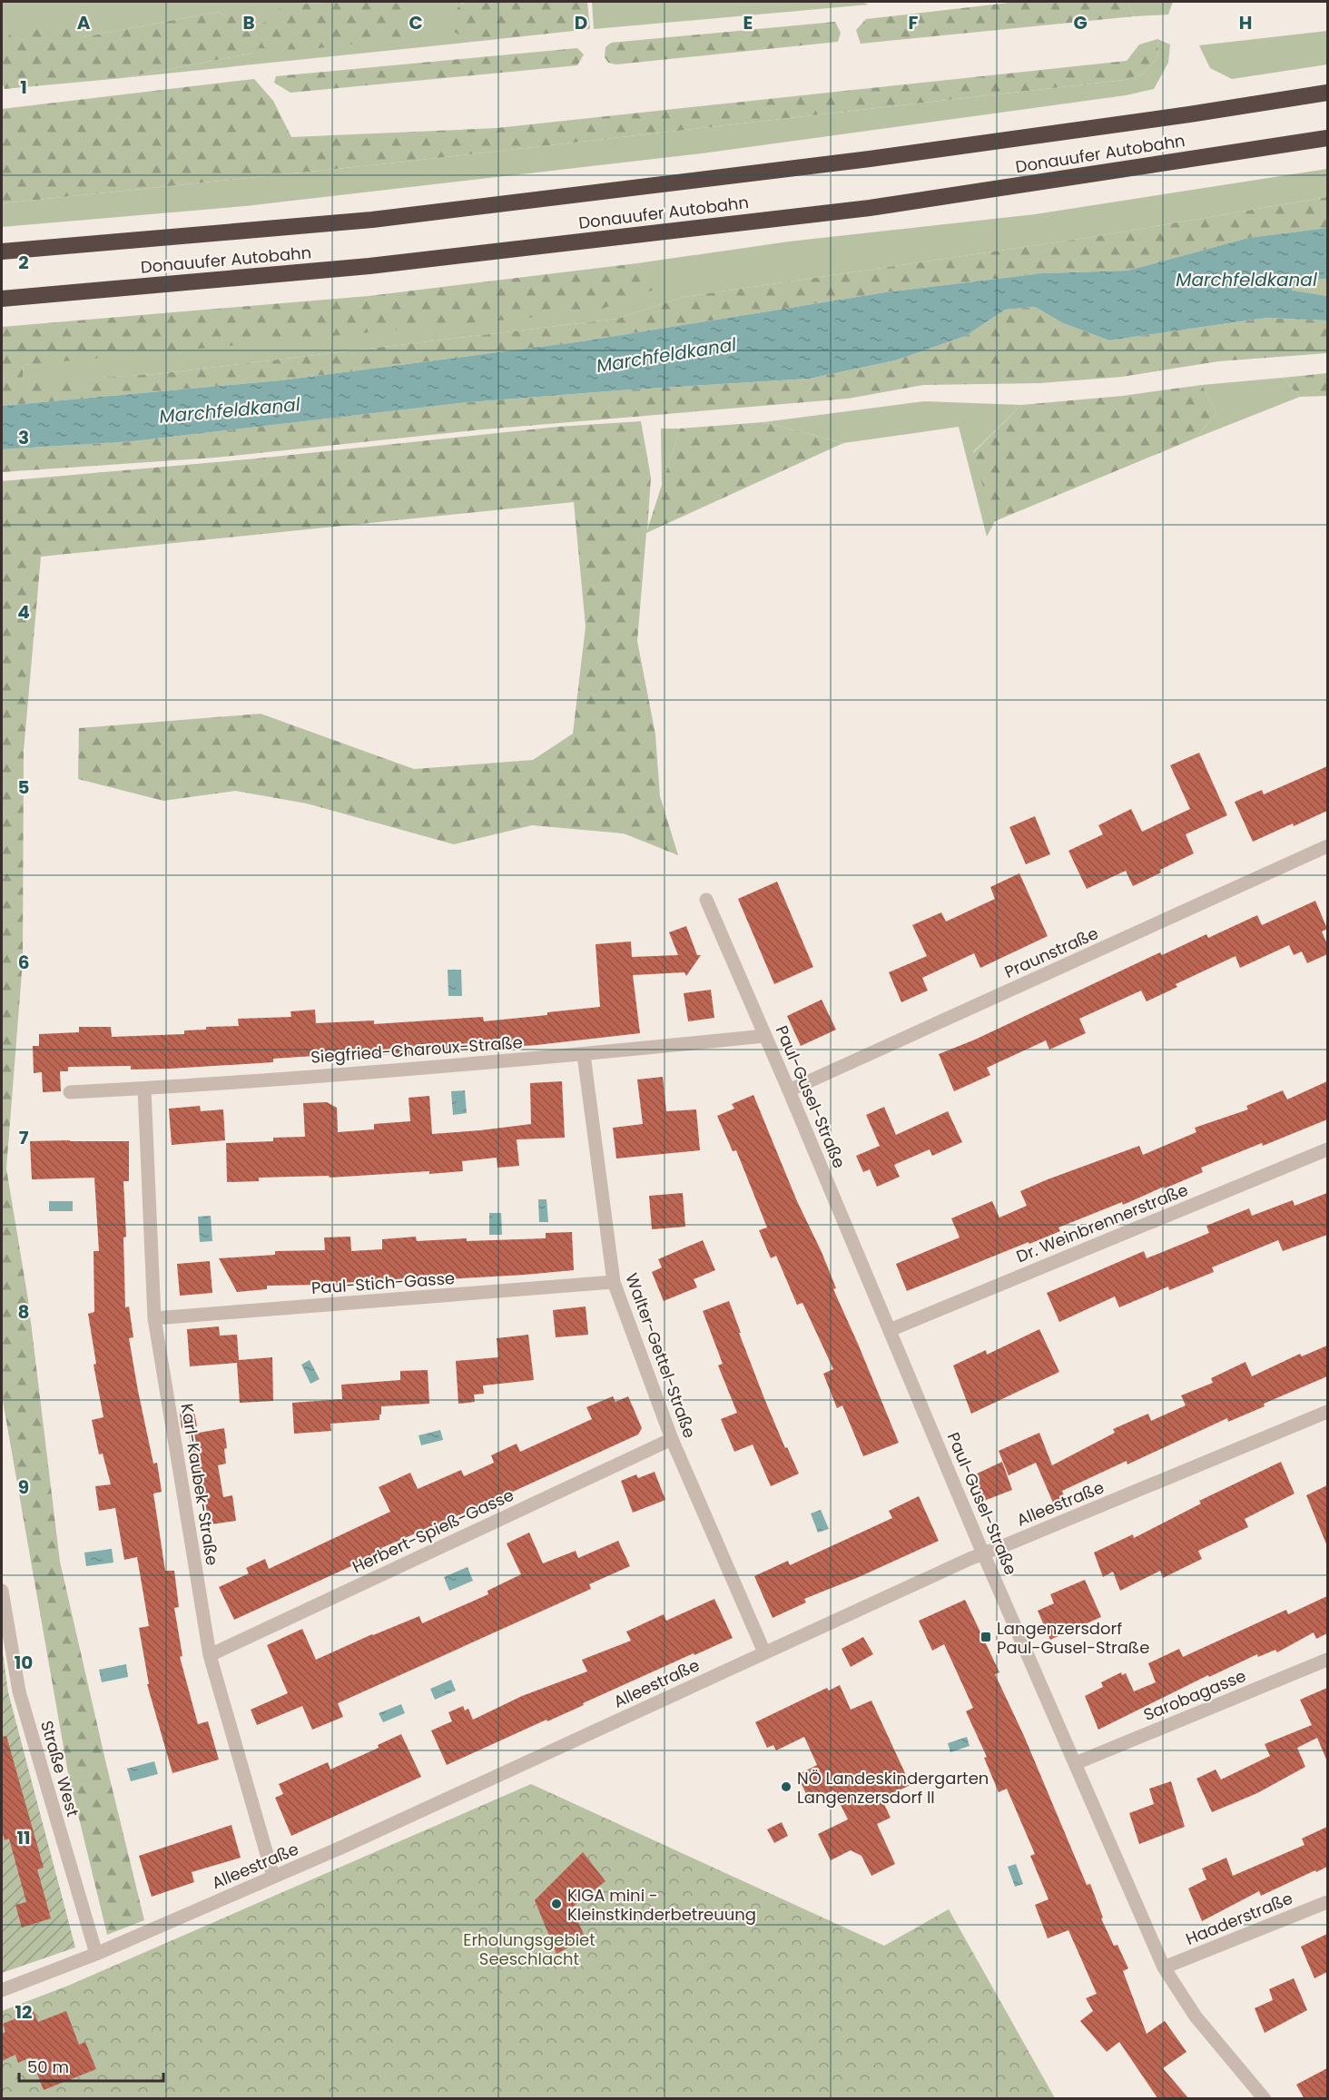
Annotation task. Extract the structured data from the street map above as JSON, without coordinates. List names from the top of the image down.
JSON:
{
  "streets": {
    "highway": ["Donauufer Autobahn"],
    "street": [
      "Praunstraße",
      "Siegfried-Charoux-Straße",
      "Paul-Gusel-Straße",
      "Dr. Weinbrennerstraße",
      "Paul-Stich-Gasse",
      "Walter-Gettel-Straße",
      "Karl-Kaubek-Straße",
      "Alleestraße",
      "Herbert-Spieß-Gasse",
      "Sarobagasse",
      "Straße West",
      "Haaderstraße"
    ]
  },
  "crossings": [
    ["Praunstraße", "Paul-Gusel-Straße"],
    ["Siegfried-Charoux-Straße", "Paul-Gusel-Straße"],
    ["Siegfried-Charoux-Straße", "Walter-Gettel-Straße"],
    ["Siegfried-Charoux-Straße", "Karl-Kaubek-Straße"],
    ["Paul-Gusel-Straße", "Dr. Weinbrennerstraße"],
    ["Paul-Gusel-Straße", "Alleestraße"],
    ["Paul-Gusel-Straße", "Sarobagasse"],
    ["Paul-Gusel-Straße", "Haaderstraße"],
    ["Paul-Stich-Gasse", "Walter-Gettel-Straße"],
    ["Paul-Stich-Gasse", "Karl-Kaubek-Straße"],
    ["Walter-Gettel-Straße", "Alleestraße"],
    ["Walter-Gettel-Straße", "Herbert-Spieß-Gasse"],
    ["Karl-Kaubek-Straße", "Alleestraße"],
    ["Karl-Kaubek-Straße", "Herbert-Spieß-Gasse"],
    ["Alleestraße", "Straße West"]
  ],
  "water": ["Marchfeldkanal"],
  "parks": ["Erholungsgebiet Seeschlacht"],
  "places": {
    "transit": ["Langenzersdorf Paul-Gusel-Straße"],
    "other": ["NÖ Landeskindergarten Langenzersdorf II", "KIGA mini - Kleinstkinderbetreuung"]
  },
  "scale_bar": "50 m",
  "grid": {
    "columns": [
      "A",
      "B",
      "C",
      "D",
      "E",
      "F",
      "G",
      "H"
    ],
    "rows": [
      "1",
      "2",
      "3",
      "4",
      "5",
      "6",
      "7",
      "8",
      "9",
      "10",
      "11",
      "12"
    ]
  }
}
